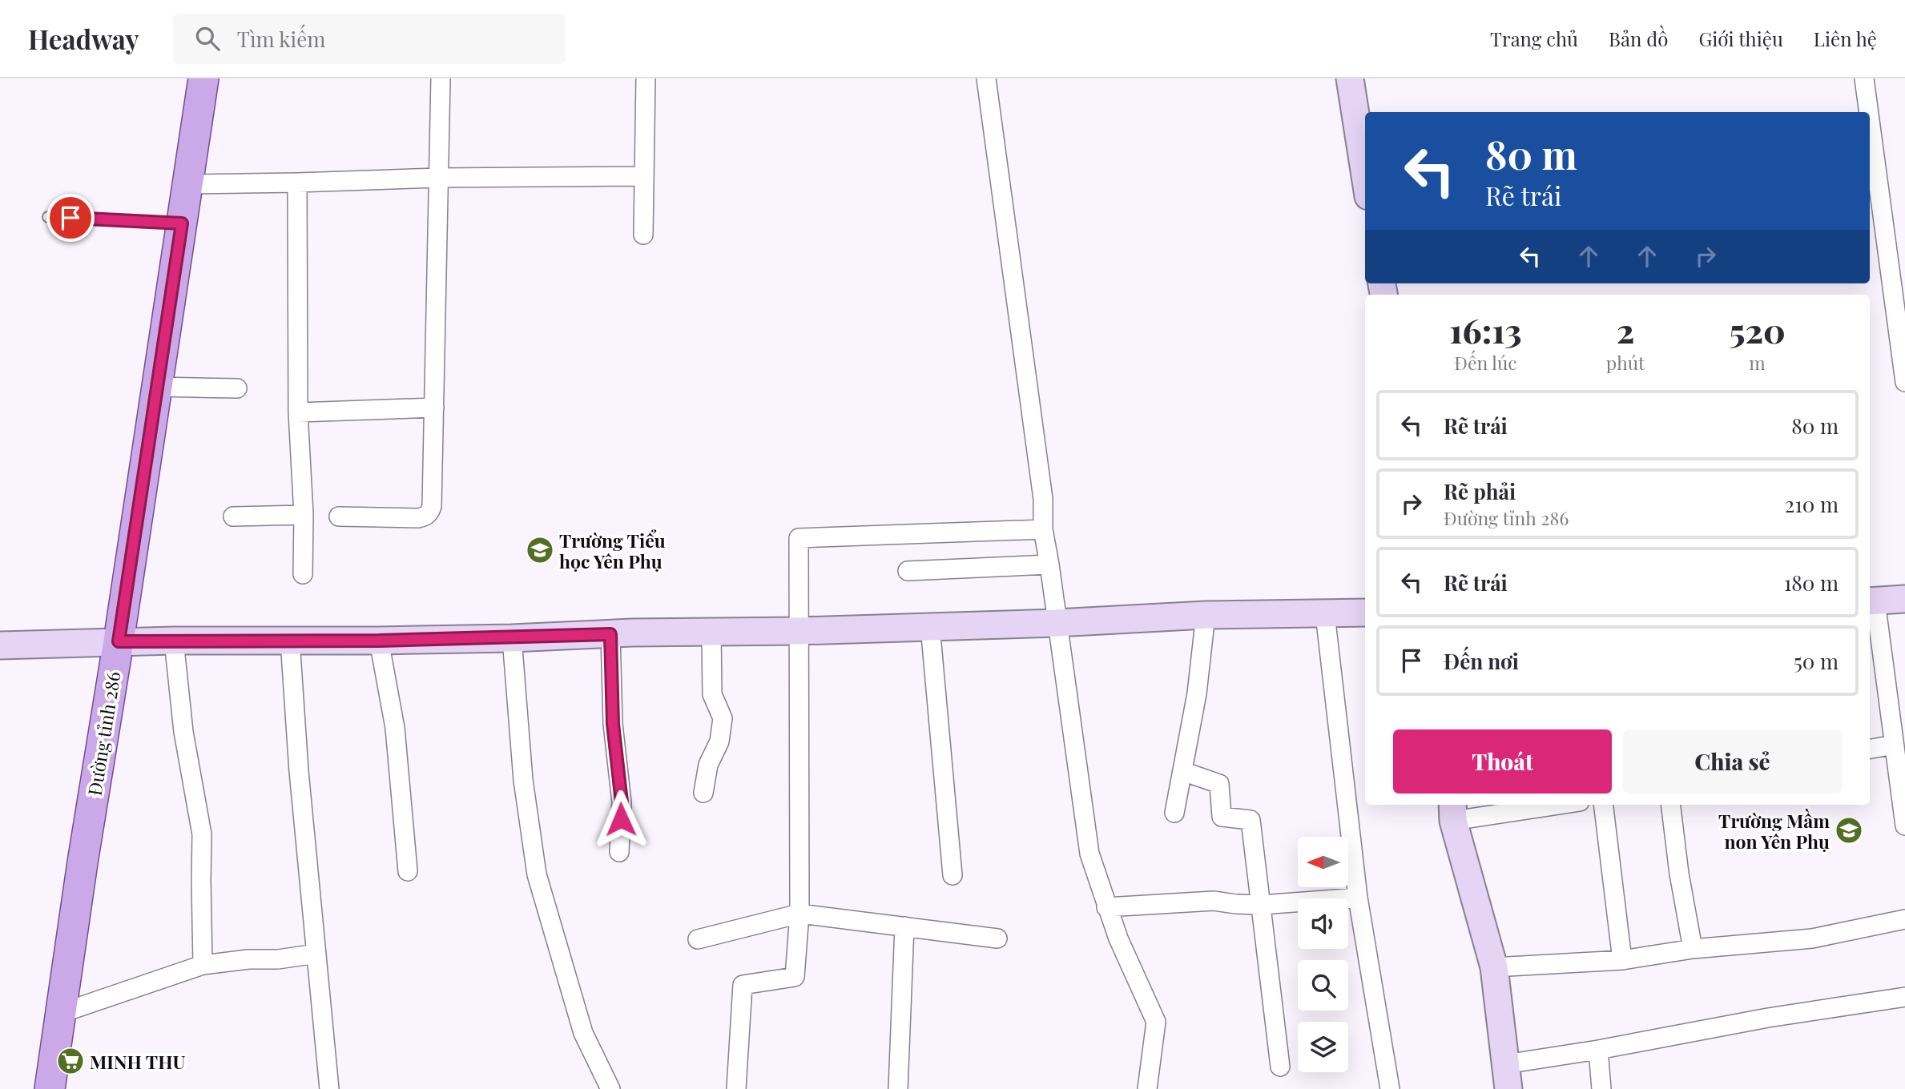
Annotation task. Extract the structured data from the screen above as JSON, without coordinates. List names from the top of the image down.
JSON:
{
  "streets": {
    "main road": ["Đường tỉnh 286"]
  },
  "places": {
    "school or university": ["Trường Tiểu học Yên Phụ", "Trường Mầm non Yên Phụ"],
    "supermarket": ["MINH THU"]
  },
  "north": "left",
  "page": {
    "header": "Headway",
    "search": "Tìm kiếm",
    "nav": [
      "Trang chủ",
      "Bản đồ",
      "Giới thiệu",
      "Liên hệ"
    ],
    "turn": ["80 m", "Rẽ trái"],
    "eta": [
      "16:13",
      "Đến lúc",
      "2",
      "phút",
      "520",
      "m"
    ],
    "list": [
      {
        "name": "Rẽ trái",
        "value": "80 m"
      },
      {
        "name": "Rẽ phải",
        "note": "Đường tỉnh 286",
        "value": "210 m"
      },
      {
        "name": "Rẽ trái",
        "value": "180 m"
      },
      {
        "name": "Đến nơi",
        "value": "50 m"
      }
    ],
    "buttons": ["Thoát", "Chia sẻ"]
  }
}
